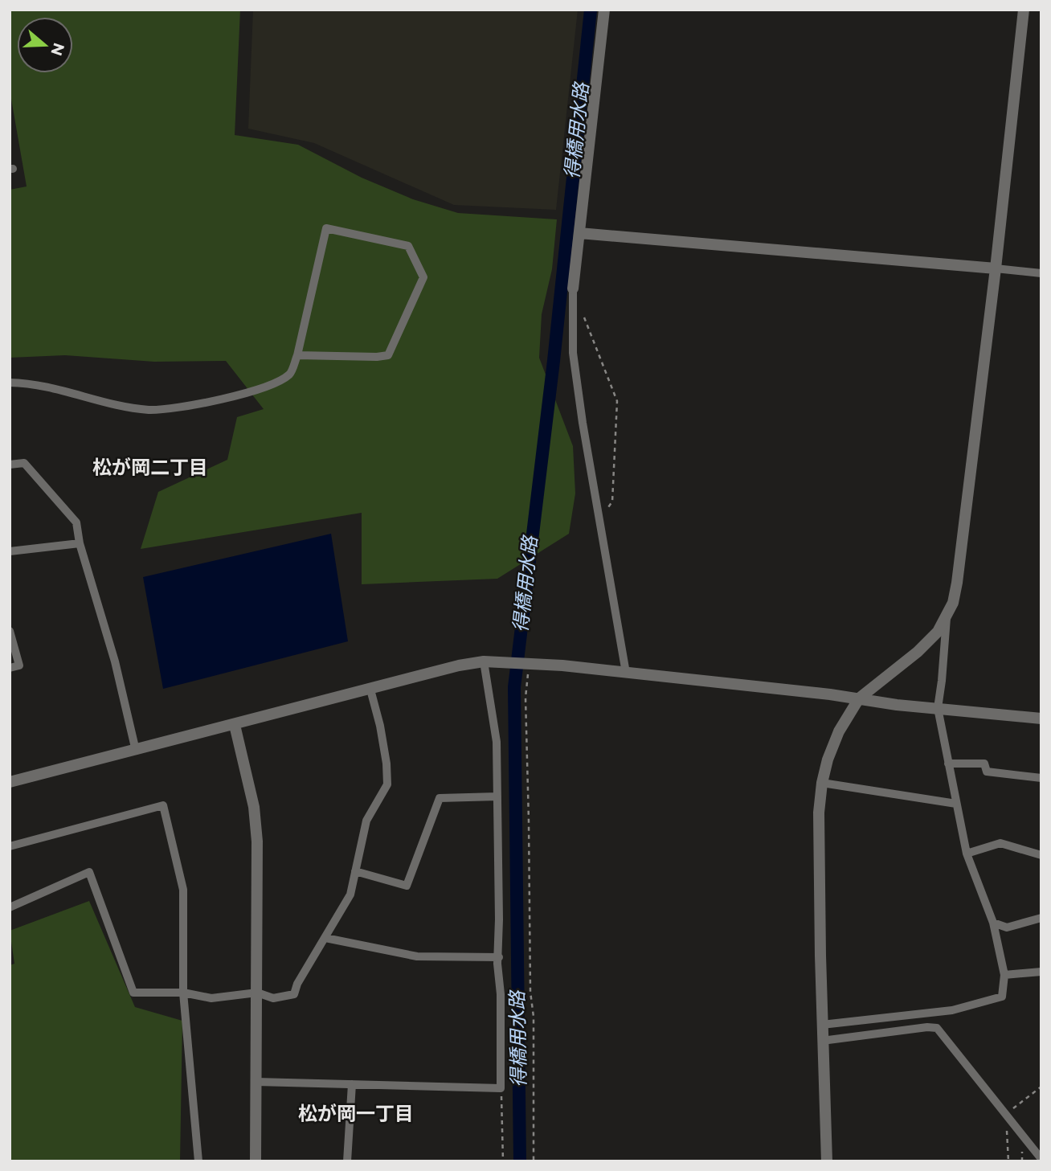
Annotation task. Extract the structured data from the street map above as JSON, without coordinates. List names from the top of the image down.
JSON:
{
  "districts": ["松が岡二丁目", "松が岡一丁目"],
  "water": ["得橋用水路"],
  "north": "right"
}
